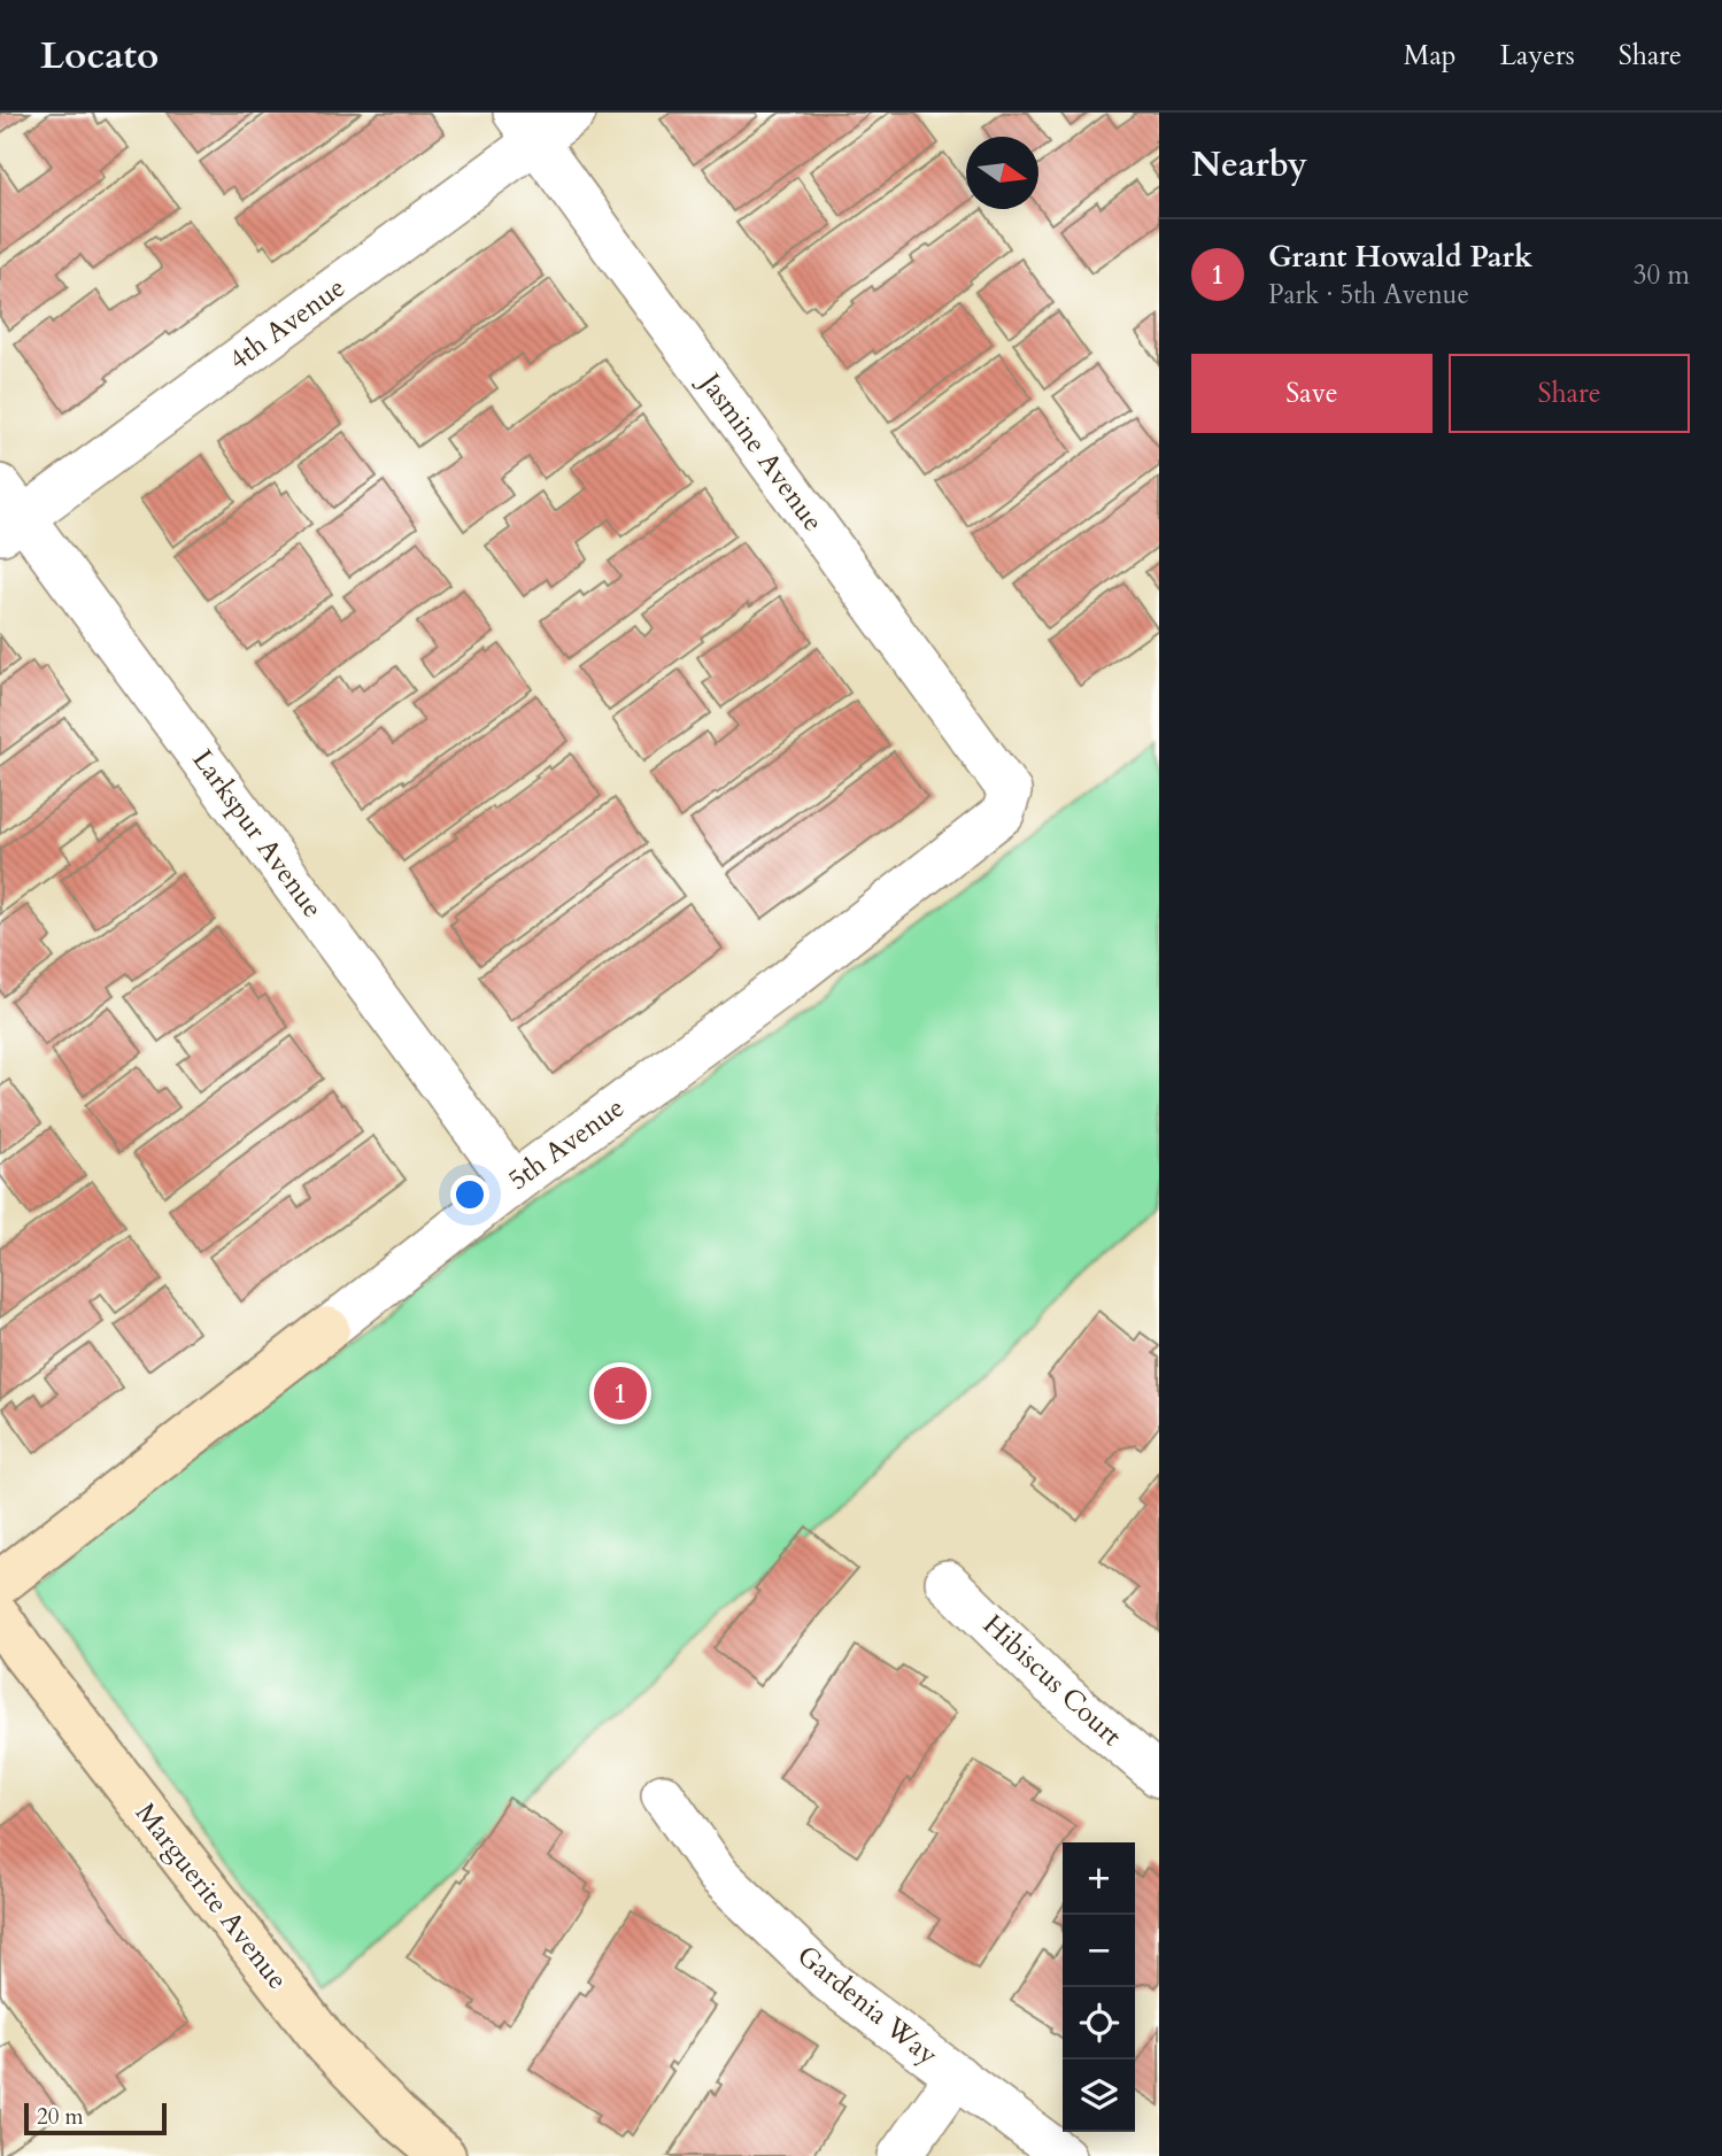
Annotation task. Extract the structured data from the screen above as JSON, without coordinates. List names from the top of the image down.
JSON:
{
  "streets": {
    "street": [
      "4th Avenue",
      "Jasmine Avenue",
      "Larkspur Avenue",
      "5th Avenue",
      "Hibiscus Court",
      "Marguerite Avenue",
      "Gardenia Way"
    ]
  },
  "crossings": [
    ["4th Avenue", "Jasmine Avenue"],
    ["4th Avenue", "Larkspur Avenue"],
    ["Jasmine Avenue", "5th Avenue"],
    ["Larkspur Avenue", "5th Avenue"]
  ],
  "scale_bar": "20 m",
  "north": "right",
  "page": {
    "header": "Locato",
    "nav": ["Map", "Layers", "Share"],
    "heading": "Nearby",
    "list": [
      {
        "mark": "1",
        "name": "Grant Howald Park",
        "note": "Park · 5th Avenue",
        "value": "30 m"
      }
    ],
    "buttons": ["Save", "Share"],
    "pins": "1",
    "map_buttons": ["+", "−"],
    "scale": "20 m"
  }
}
